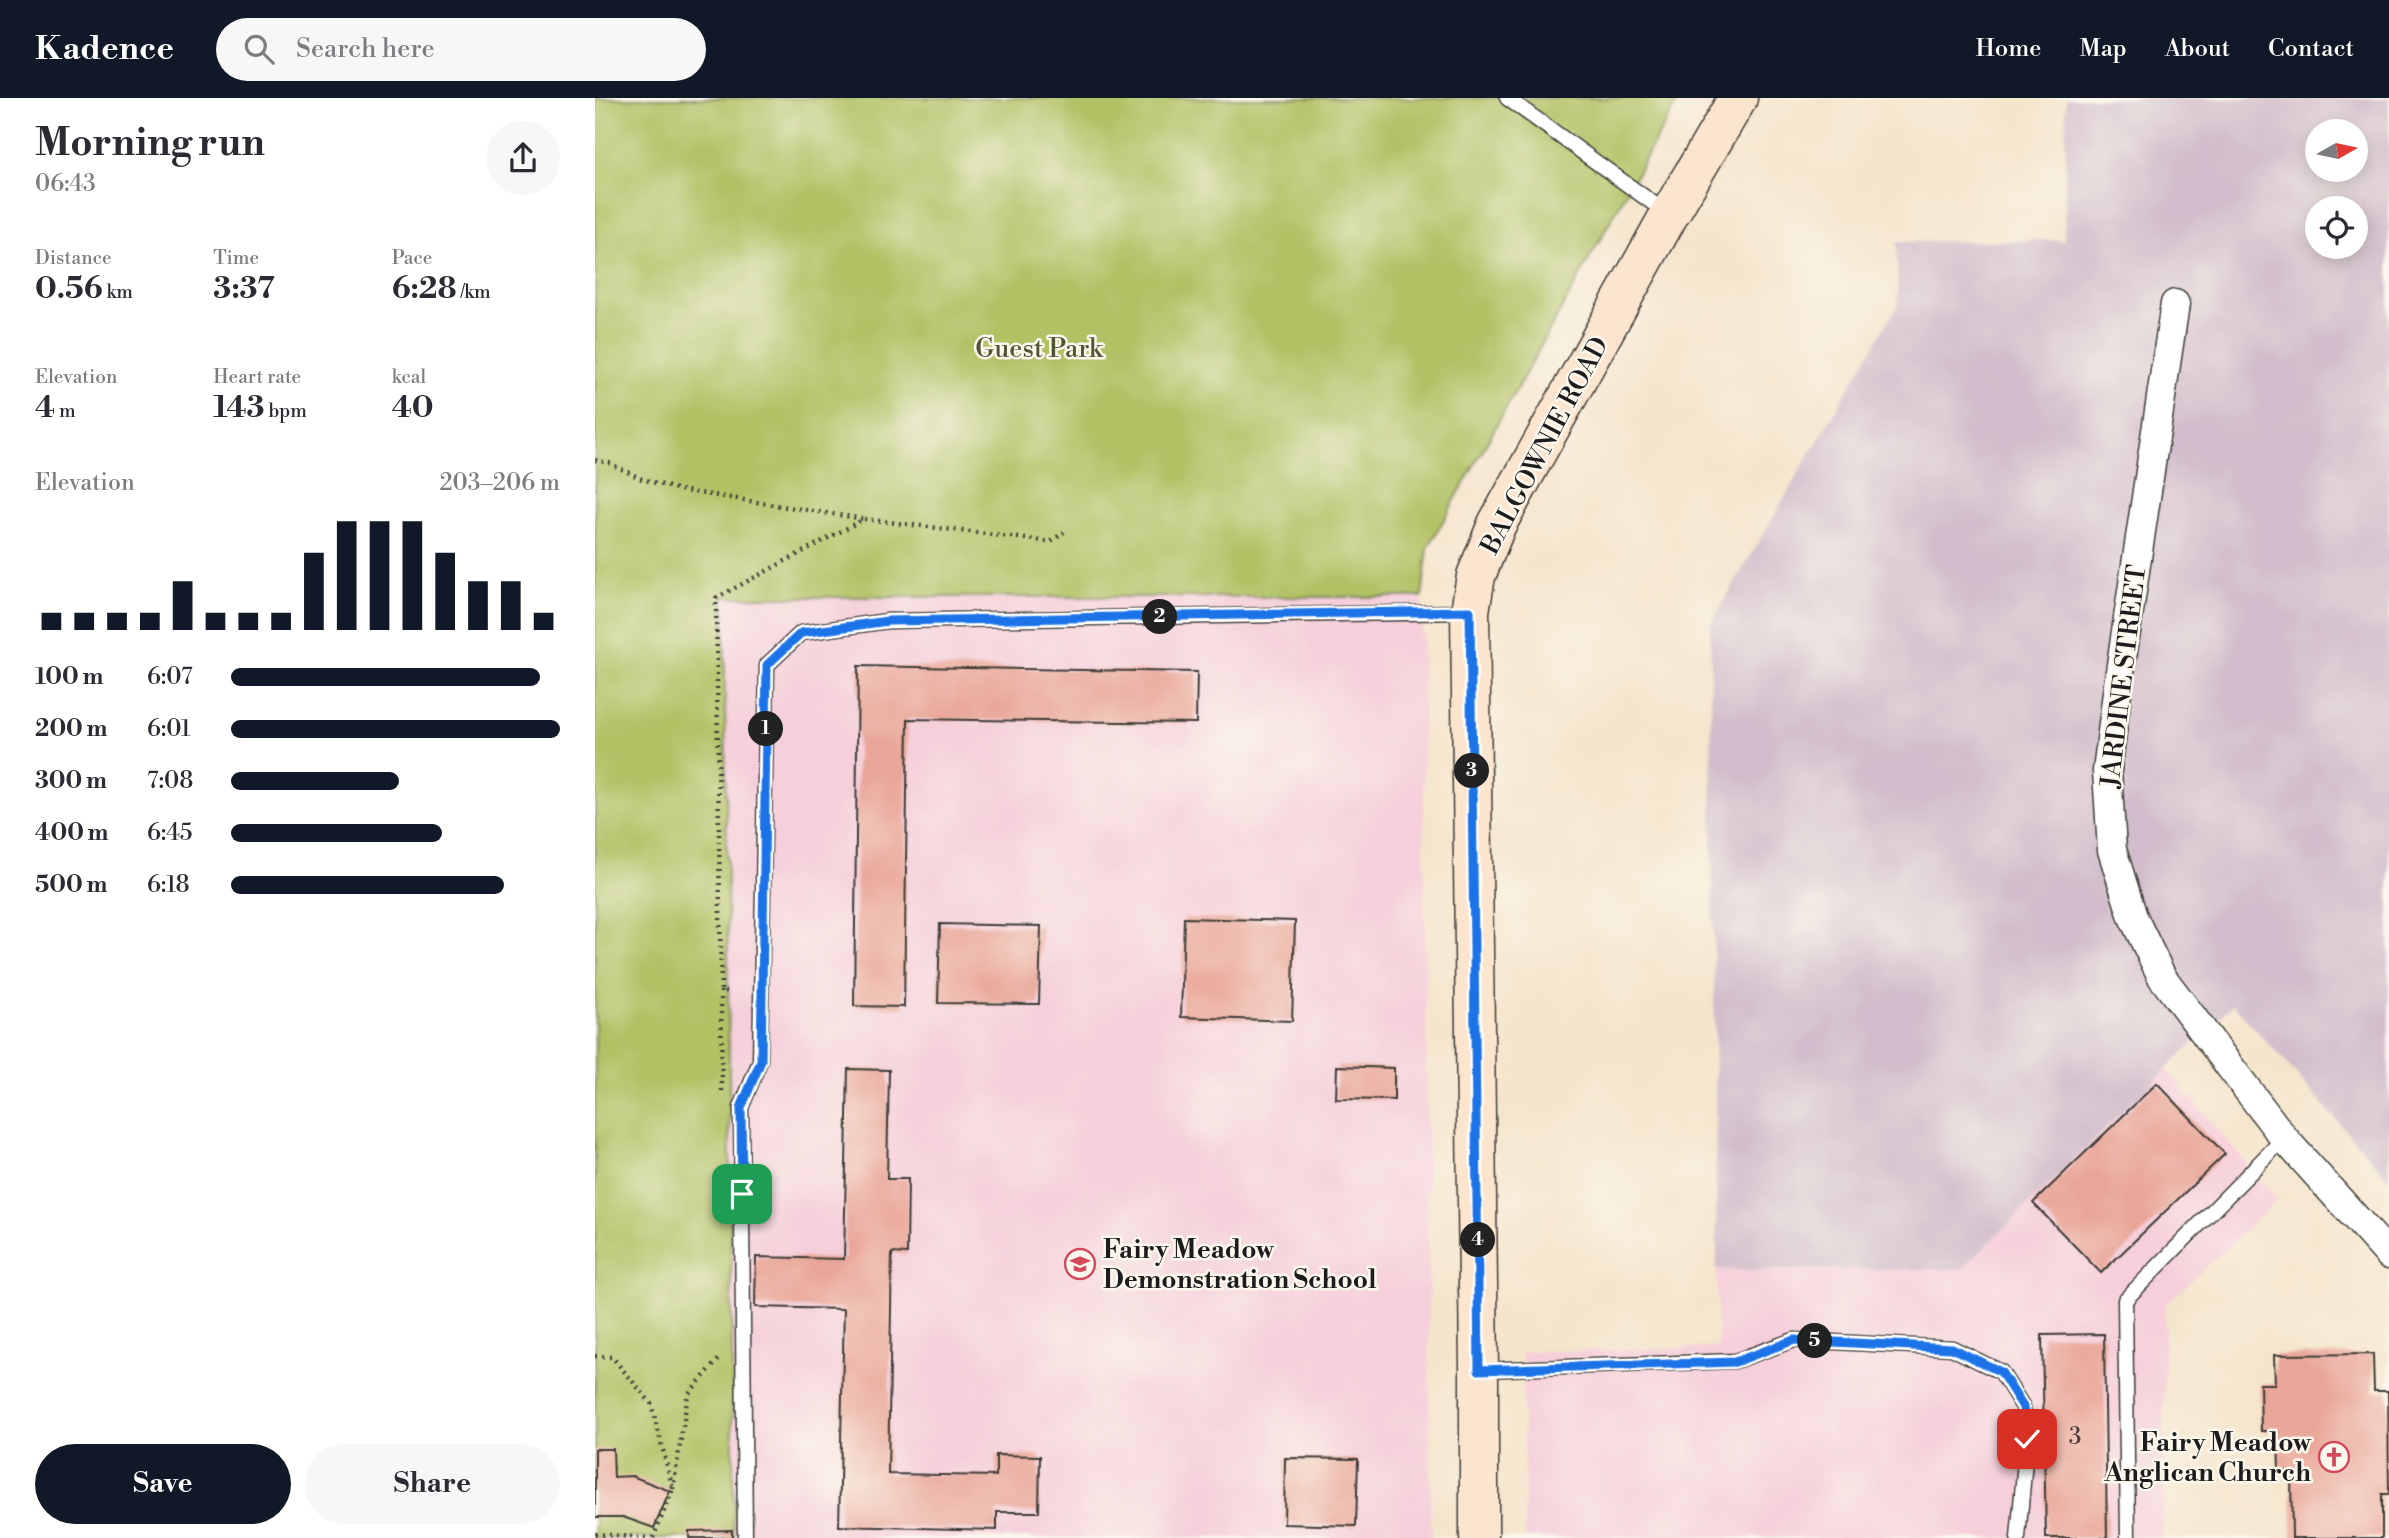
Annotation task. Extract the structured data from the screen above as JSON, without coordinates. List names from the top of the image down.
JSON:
{
  "streets": {
    "main road": ["BALGOWNIE ROAD"],
    "street": ["JARDINE STREET"]
  },
  "parks": ["Guest Park"],
  "places": {
    "school or university": ["Fairy Meadow Demonstration School"],
    "church": ["Fairy Meadow Anglican Church"]
  },
  "house_numbers": ["3"],
  "north": "right",
  "page": {
    "header": "Kadence",
    "search": "Search here",
    "nav": [
      "Home",
      "Map",
      "About",
      "Contact"
    ],
    "heading": ["Morning run", "06:43"],
    "stats": [
      ["Distance", "0.56 km"],
      ["Time", "3:37"],
      ["Pace", "6:28 /km"],
      ["Elevation", "4 m"],
      ["Heart rate", "143 bpm"],
      ["kcal", "40"]
    ],
    "chart": ["Elevation", "203–206 m"],
    "pins": [
      "2",
      "1",
      "3",
      "4",
      "5"
    ],
    "list": [
      {
        "name": "100 m",
        "note": "6:07"
      },
      {
        "name": "200 m",
        "note": "6:01"
      },
      {
        "name": "300 m",
        "note": "7:08"
      },
      {
        "name": "400 m",
        "note": "6:45"
      },
      {
        "name": "500 m",
        "note": "6:18"
      }
    ],
    "buttons": ["Save", "Share"]
  }
}
